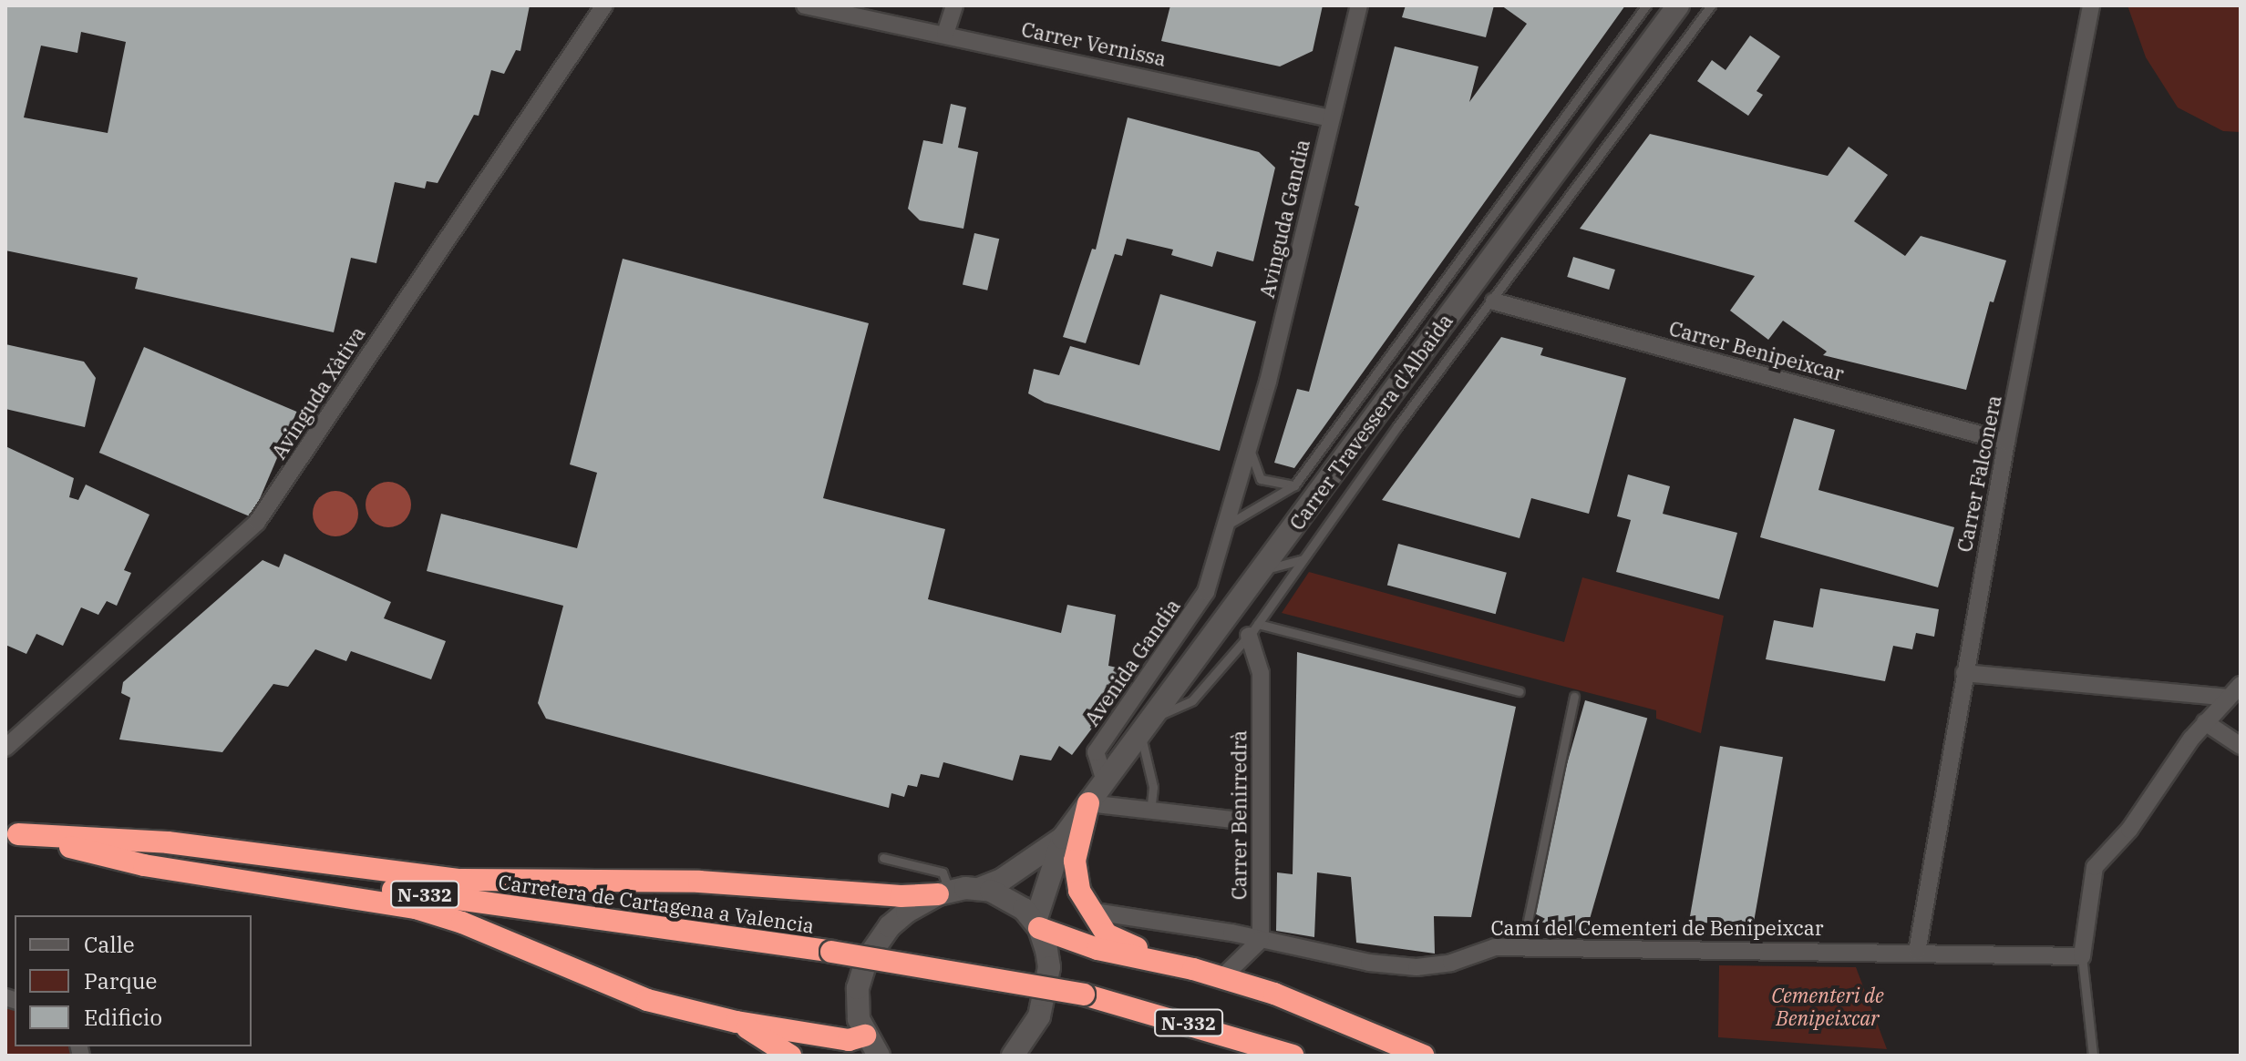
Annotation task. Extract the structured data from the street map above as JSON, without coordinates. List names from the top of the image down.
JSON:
{
  "streets": {
    "highway": ["N-332", "Carretera de Cartagena a Valencia"],
    "main road": ["Carrer Travessera d'Albaida"],
    "street": [
      "Carrer Vernissa",
      "Avinguda Gandia",
      "Carrer Benipeixcar",
      "Avinguda Xàtiva",
      "Carrer Falconera",
      "Avenida Gandia",
      "Carrer Benirredrà",
      "Camí del Cementeri de Benipeixcar"
    ]
  },
  "crossings": [
    ["Carrer Vernissa", "Avinguda Gandia"],
    ["Avinguda Gandia", "Avenida Gandia"],
    ["Carrer Benipeixcar", "Carrer Falconera"],
    ["Carrer Travessera d'Albaida", "Avenida Gandia"],
    ["Carrer Falconera", "Camí del Cementeri de Benipeixcar"],
    ["Carrer Benirredrà", "Camí del Cementeri de Benipeixcar"]
  ],
  "parks": ["Cementeri de Benipeixcar"],
  "legend": ["Calle", "Parque", "Edificio"]
}
